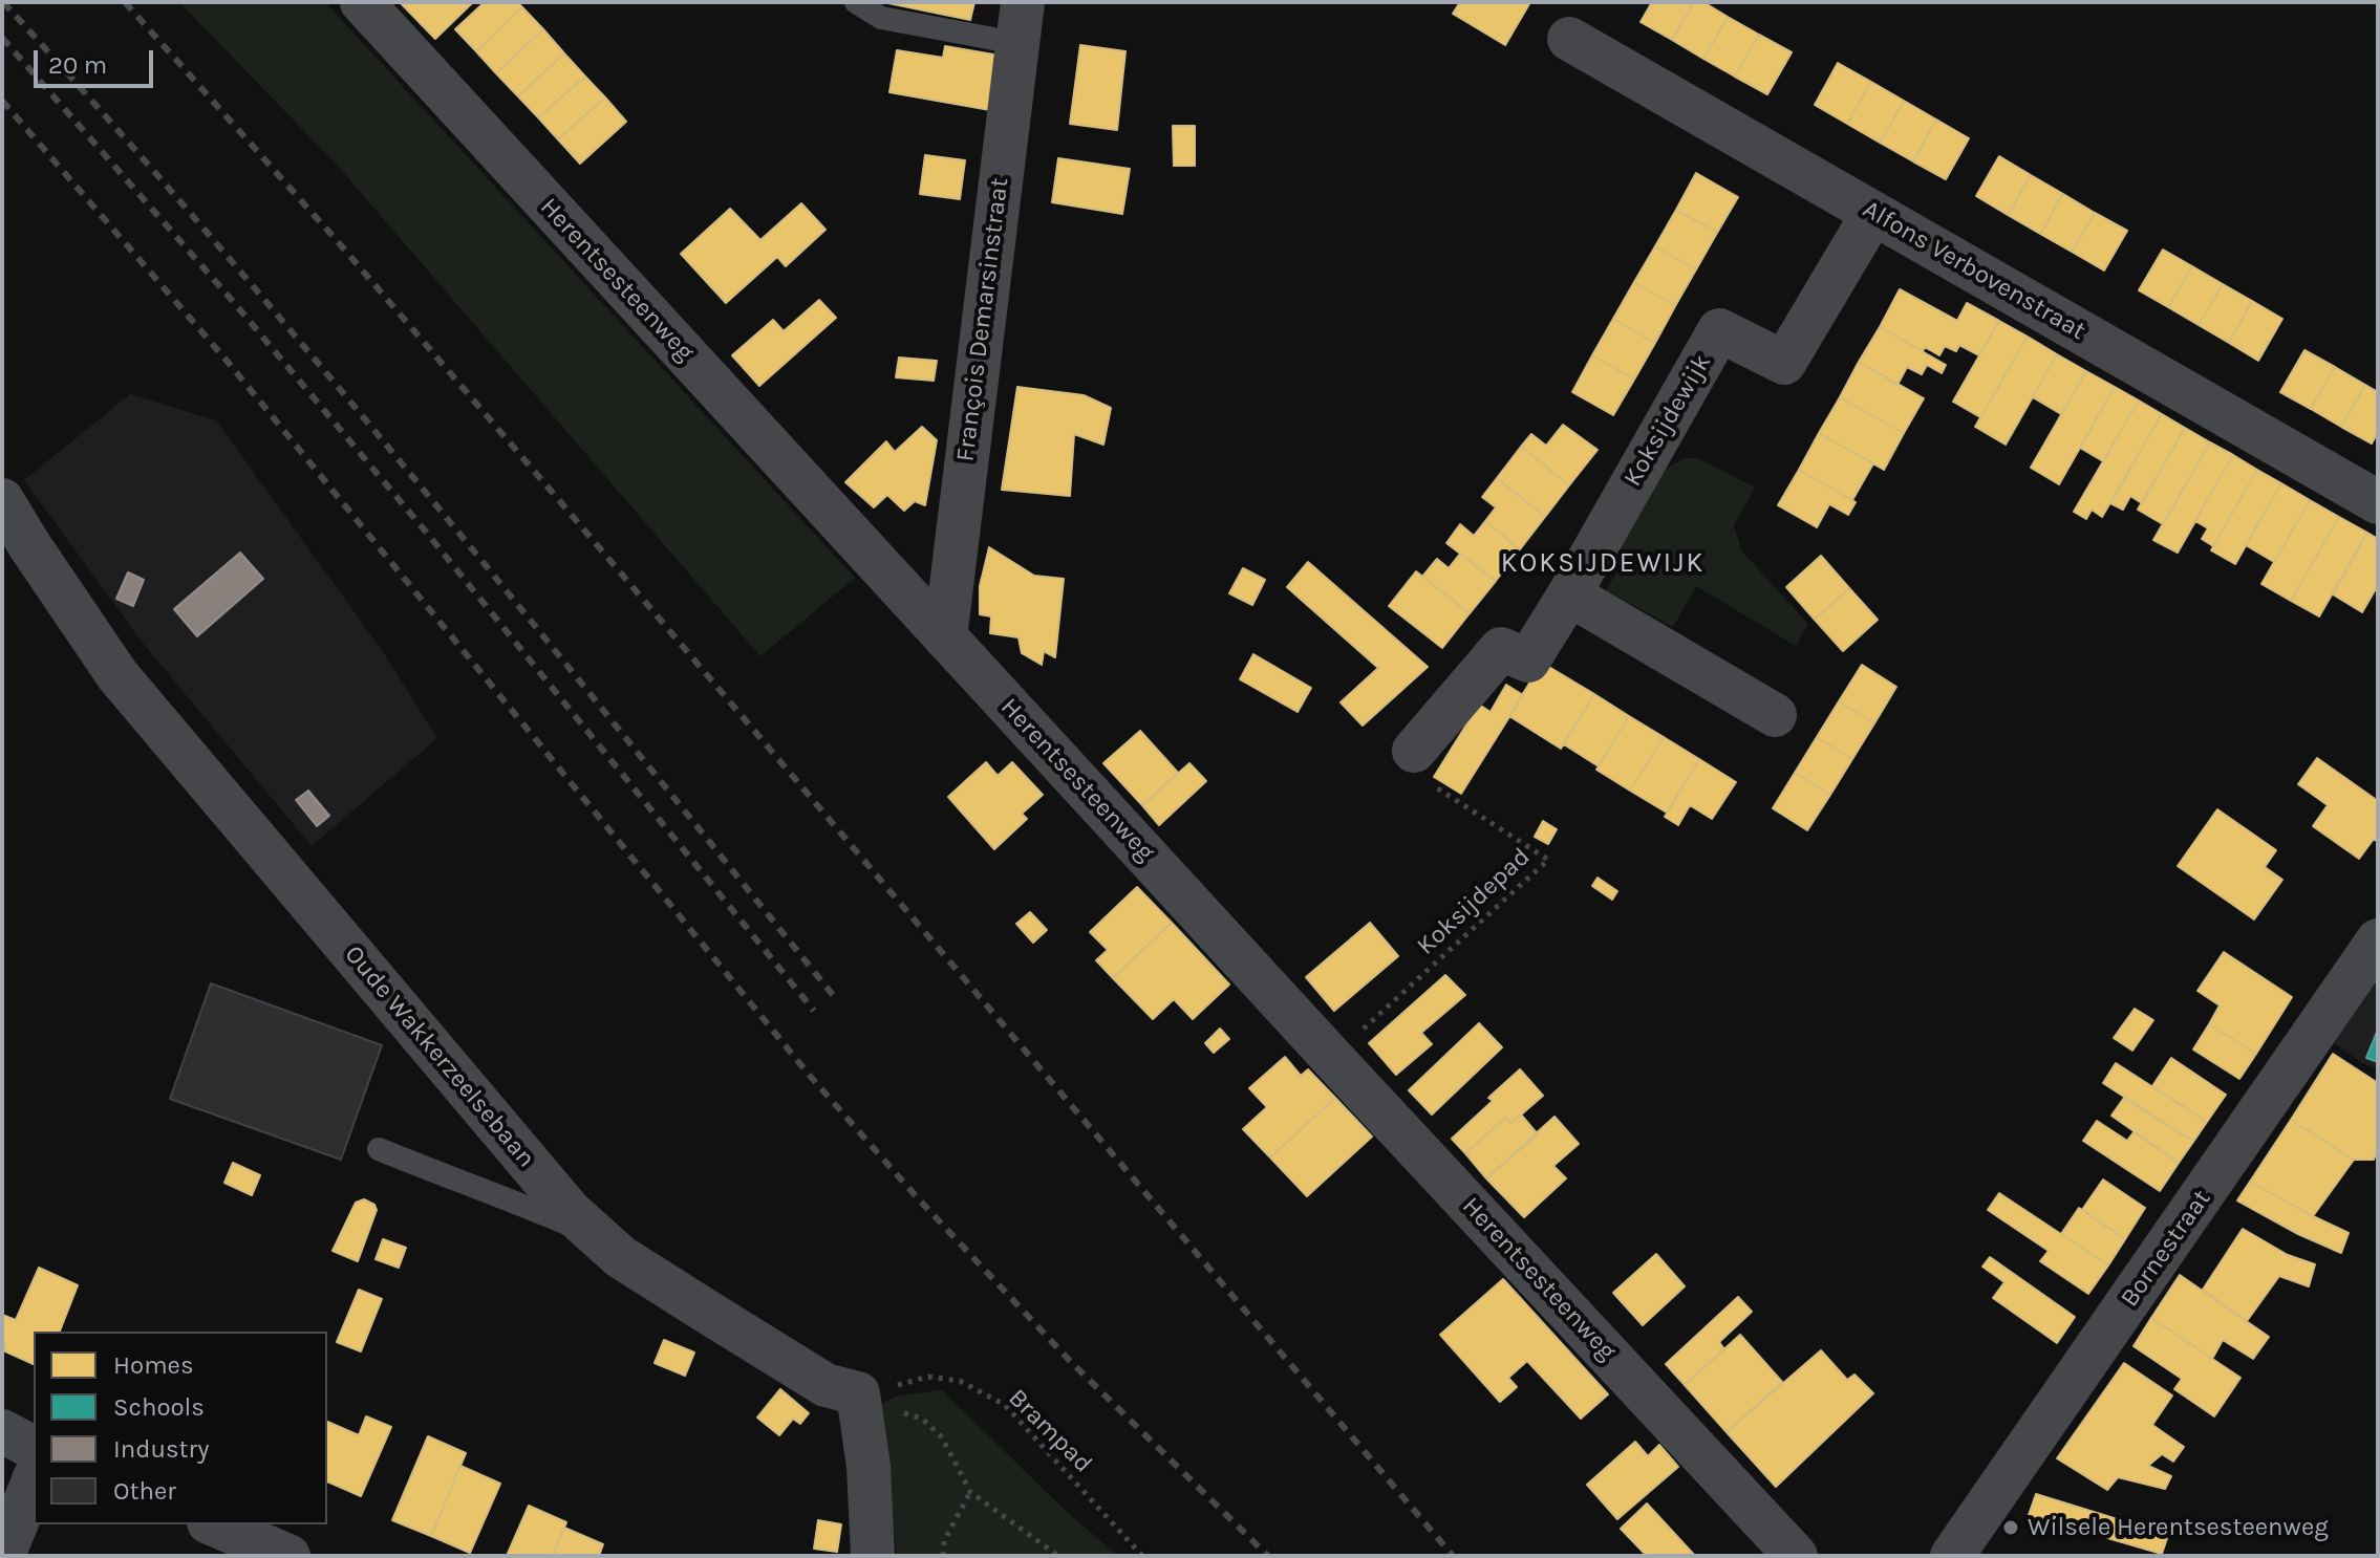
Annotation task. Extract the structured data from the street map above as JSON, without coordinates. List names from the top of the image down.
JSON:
{
  "streets": {
    "street": [
      "Alfons Verbovenstraat",
      "Herentsesteenweg",
      "François Demarsinstraat",
      "Koksijdewijk",
      "Oude Wakkerzeelsebaan",
      "Bornestraat"
    ],
    "path": ["Koksijdepad", "Brampad"]
  },
  "crossings": [
    ["Alfons Verbovenstraat", "Koksijdewijk"],
    ["Herentsesteenweg", "François Demarsinstraat"],
    ["Herentsesteenweg", "Koksijdepad"],
    ["Koksijdewijk", "Koksijdepad"],
    ["Oude Wakkerzeelsebaan", "Brampad"]
  ],
  "districts": ["KOKSIJDEWIJK"],
  "places": ["Wilsele Herentsesteenweg"],
  "legend": [
    "Homes",
    "Schools",
    "Industry",
    "Other"
  ],
  "scale_bar": "20 m"
}
